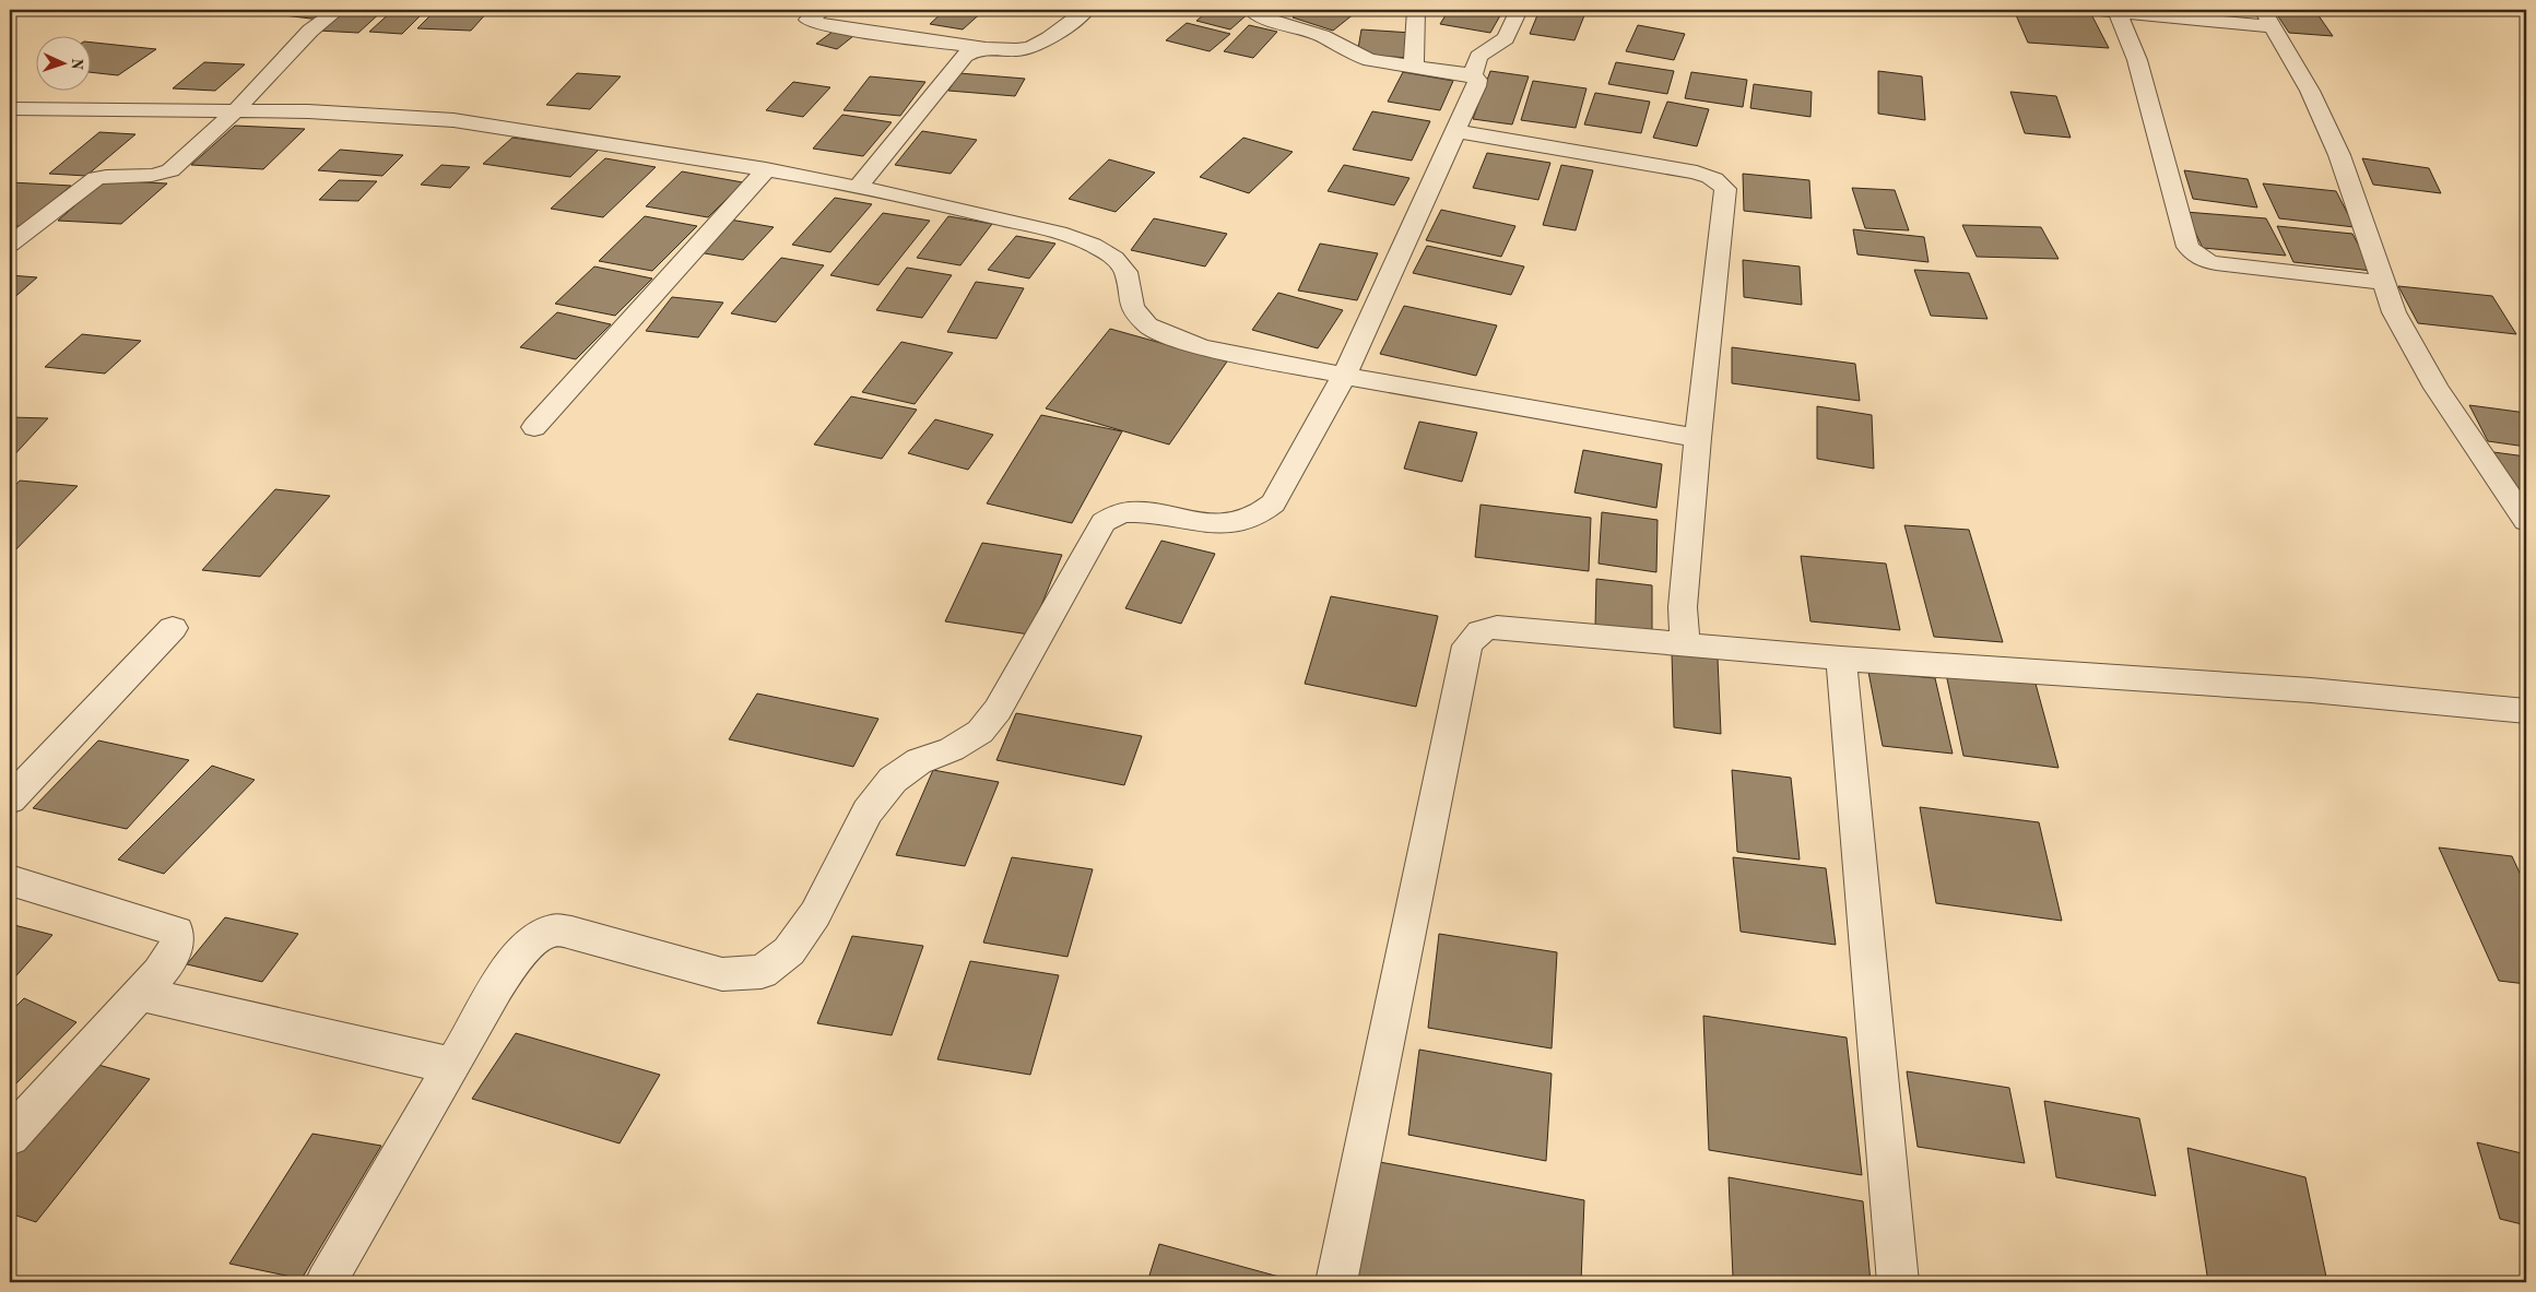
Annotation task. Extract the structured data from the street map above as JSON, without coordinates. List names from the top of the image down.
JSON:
{
  "north": "right"
}
